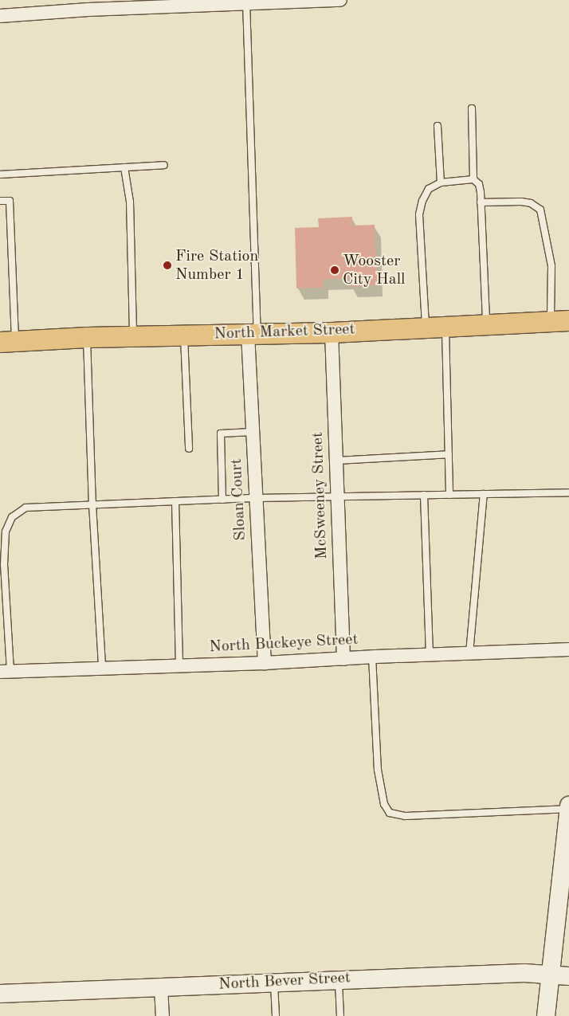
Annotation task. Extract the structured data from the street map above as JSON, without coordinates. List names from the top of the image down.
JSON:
{
  "streets": {
    "main road": ["North Market Street", "North Bever Street"],
    "street": ["McSweeney Street", "Sloan Court", "North Buckeye Street"]
  },
  "crossings": [
    ["North Market Street", "McSweeney Street"],
    ["North Market Street", "Sloan Court"],
    ["McSweeney Street", "North Buckeye Street"],
    ["Sloan Court", "North Buckeye Street"]
  ],
  "places": ["Fire Station Number 1", "Wooster City Hall"]
}
